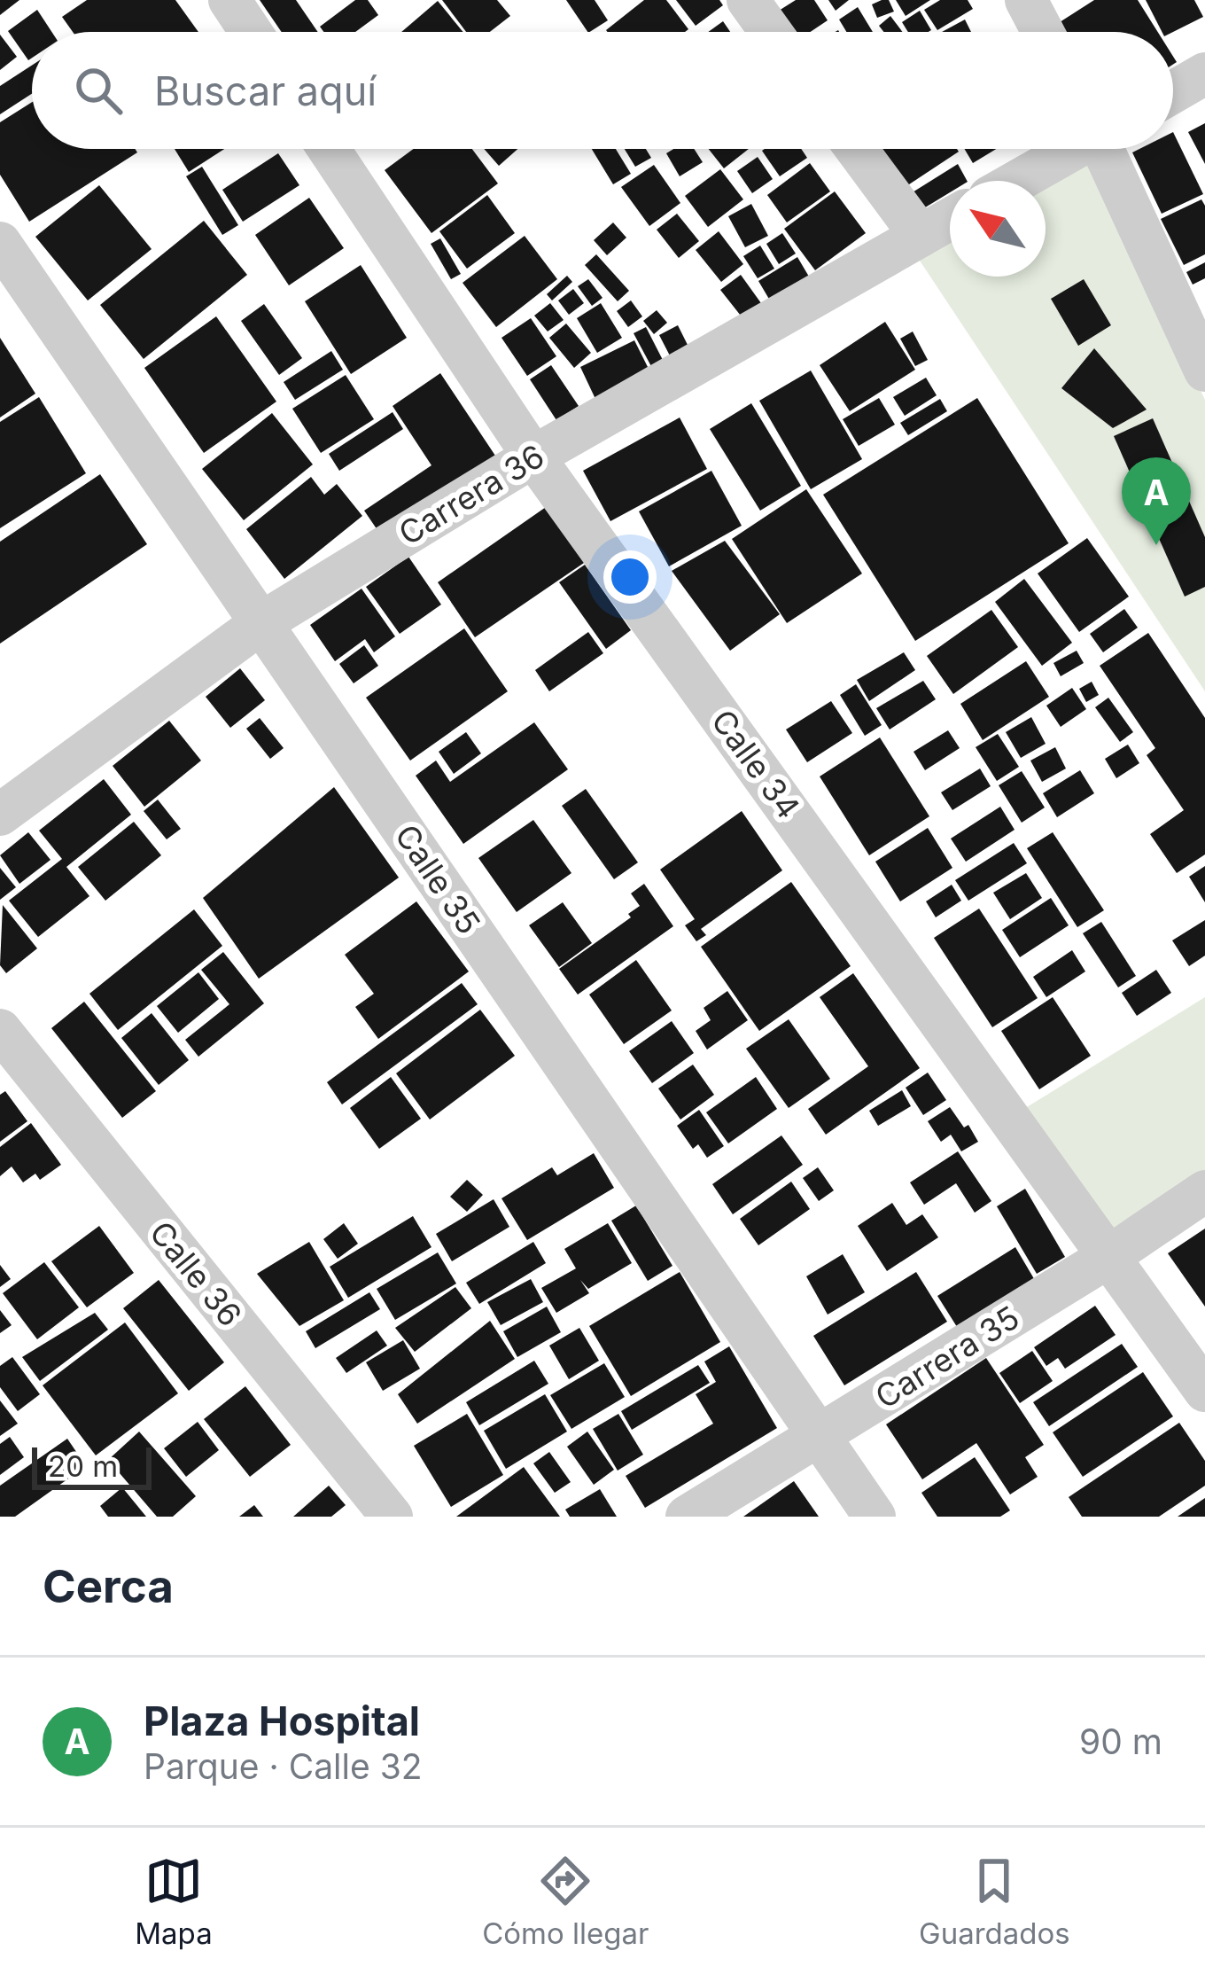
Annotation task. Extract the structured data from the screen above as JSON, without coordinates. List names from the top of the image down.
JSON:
{
  "streets": {
    "street": [
      "Carrera 36",
      "Calle 34",
      "Calle 35",
      "Calle 36",
      "Carrera 35"
    ]
  },
  "crossings": [
    ["Carrera 36", "Calle 34"],
    ["Carrera 36", "Calle 35"],
    ["Calle 34", "Carrera 35"],
    ["Calle 35", "Carrera 35"]
  ],
  "scale_bar": "20 m",
  "north": "top left",
  "page": {
    "search": "Buscar aquí",
    "pins": "A",
    "scale": "20 m",
    "heading": "Cerca",
    "list": [
      {
        "mark": "A",
        "name": "Plaza Hospital",
        "note": "Parque · Calle 32",
        "value": "90 m"
      }
    ],
    "nav": ["Mapa", "Cómo llegar", "Guardados"]
  }
}
